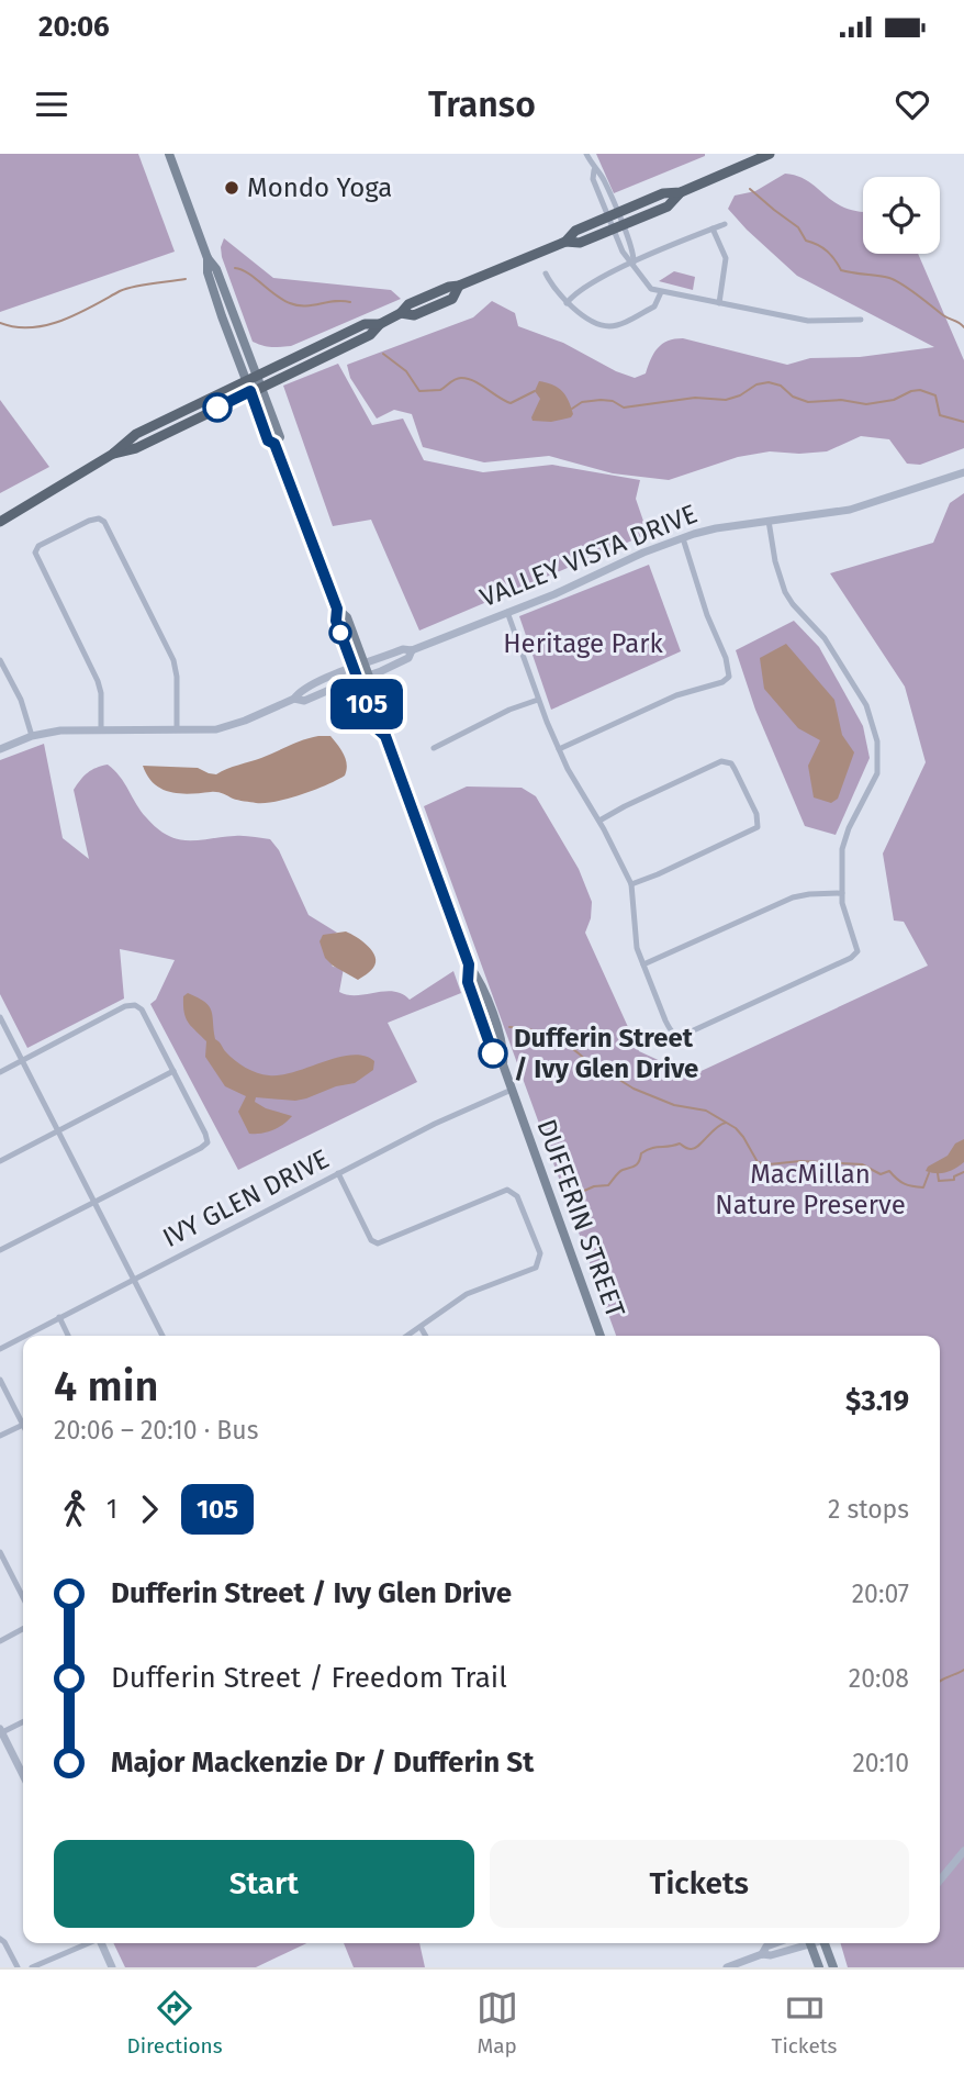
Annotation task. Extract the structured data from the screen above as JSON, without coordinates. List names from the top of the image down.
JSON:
{
  "streets": {
    "main road": ["DUFFERIN STREET"],
    "street": ["VALLEY VISTA DRIVE", "IVY GLEN DRIVE"]
  },
  "crossings": [
    ["VALLEY VISTA DRIVE", "DUFFERIN STREET"],
    ["IVY GLEN DRIVE", "DUFFERIN STREET"]
  ],
  "parks": ["Heritage Park", "MacMillan Nature Preserve"],
  "places": ["Mondo Yoga", "Dufferin Street / Ivy Glen Drive"],
  "lines": ["bus line 105"],
  "page": {
    "status": "20:06",
    "header": "Transo",
    "on_map": "105",
    "heading": ["4 min", "20:06 – 20:10 · Bus", "$3.19"],
    "legs": ["1", "105", "2 stops"],
    "list": [
      {
        "name": "Dufferin Street / Ivy Glen Drive",
        "value": "20:07"
      },
      {
        "name": "Dufferin Street / Freedom Trail",
        "value": "20:08"
      },
      {
        "name": "Major Mackenzie Dr / Dufferin St",
        "value": "20:10"
      }
    ],
    "buttons": ["Start", "Tickets"],
    "tabs": ["Directions", "Map", "Tickets"]
  }
}
